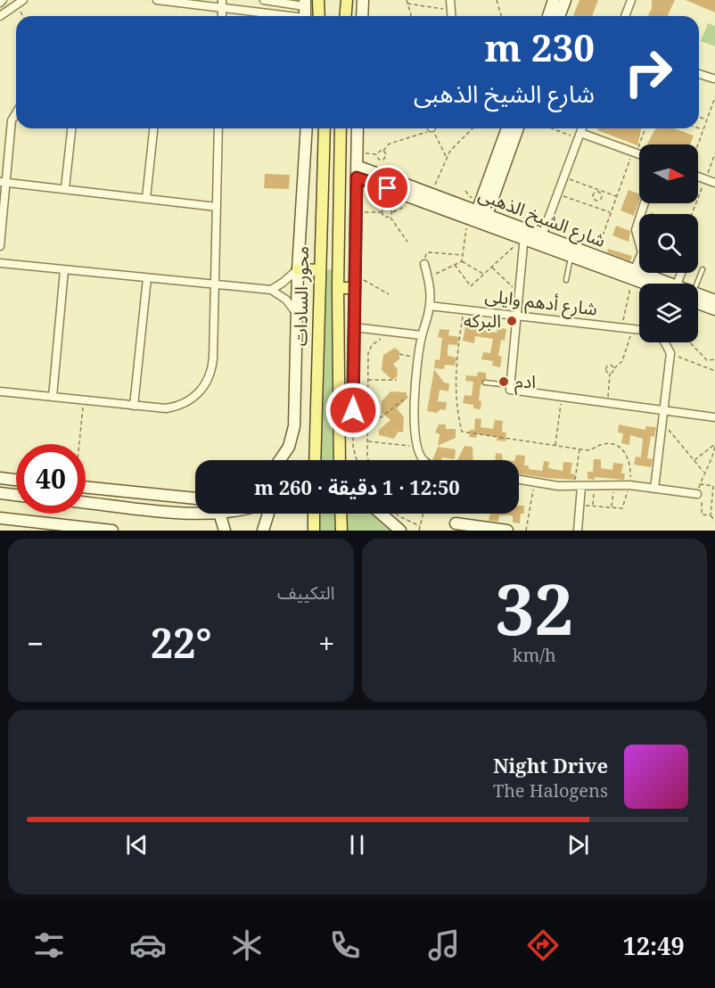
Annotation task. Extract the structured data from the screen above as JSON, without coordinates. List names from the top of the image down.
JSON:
{
  "streets": {
    "main road": ["محور السادات"],
    "street": ["شارع الشيخ الذهبى", "شارع أدهم وايلى"]
  },
  "places": ["البركه", "ادم"],
  "north": "right",
  "page": {
    "turn": ["230 m", "شارع الشيخ الذهبى"],
    "limit": "40",
    "trip": "12:50 · 1 دقيقة · 260 m",
    "tile": [
      ["32", "km/h"],
      "التكييف"
    ],
    "heat": ["−", "22°", "+"],
    "song": ["Night Drive", "The Halogens"],
    "tabs": "12:49"
  }
}
